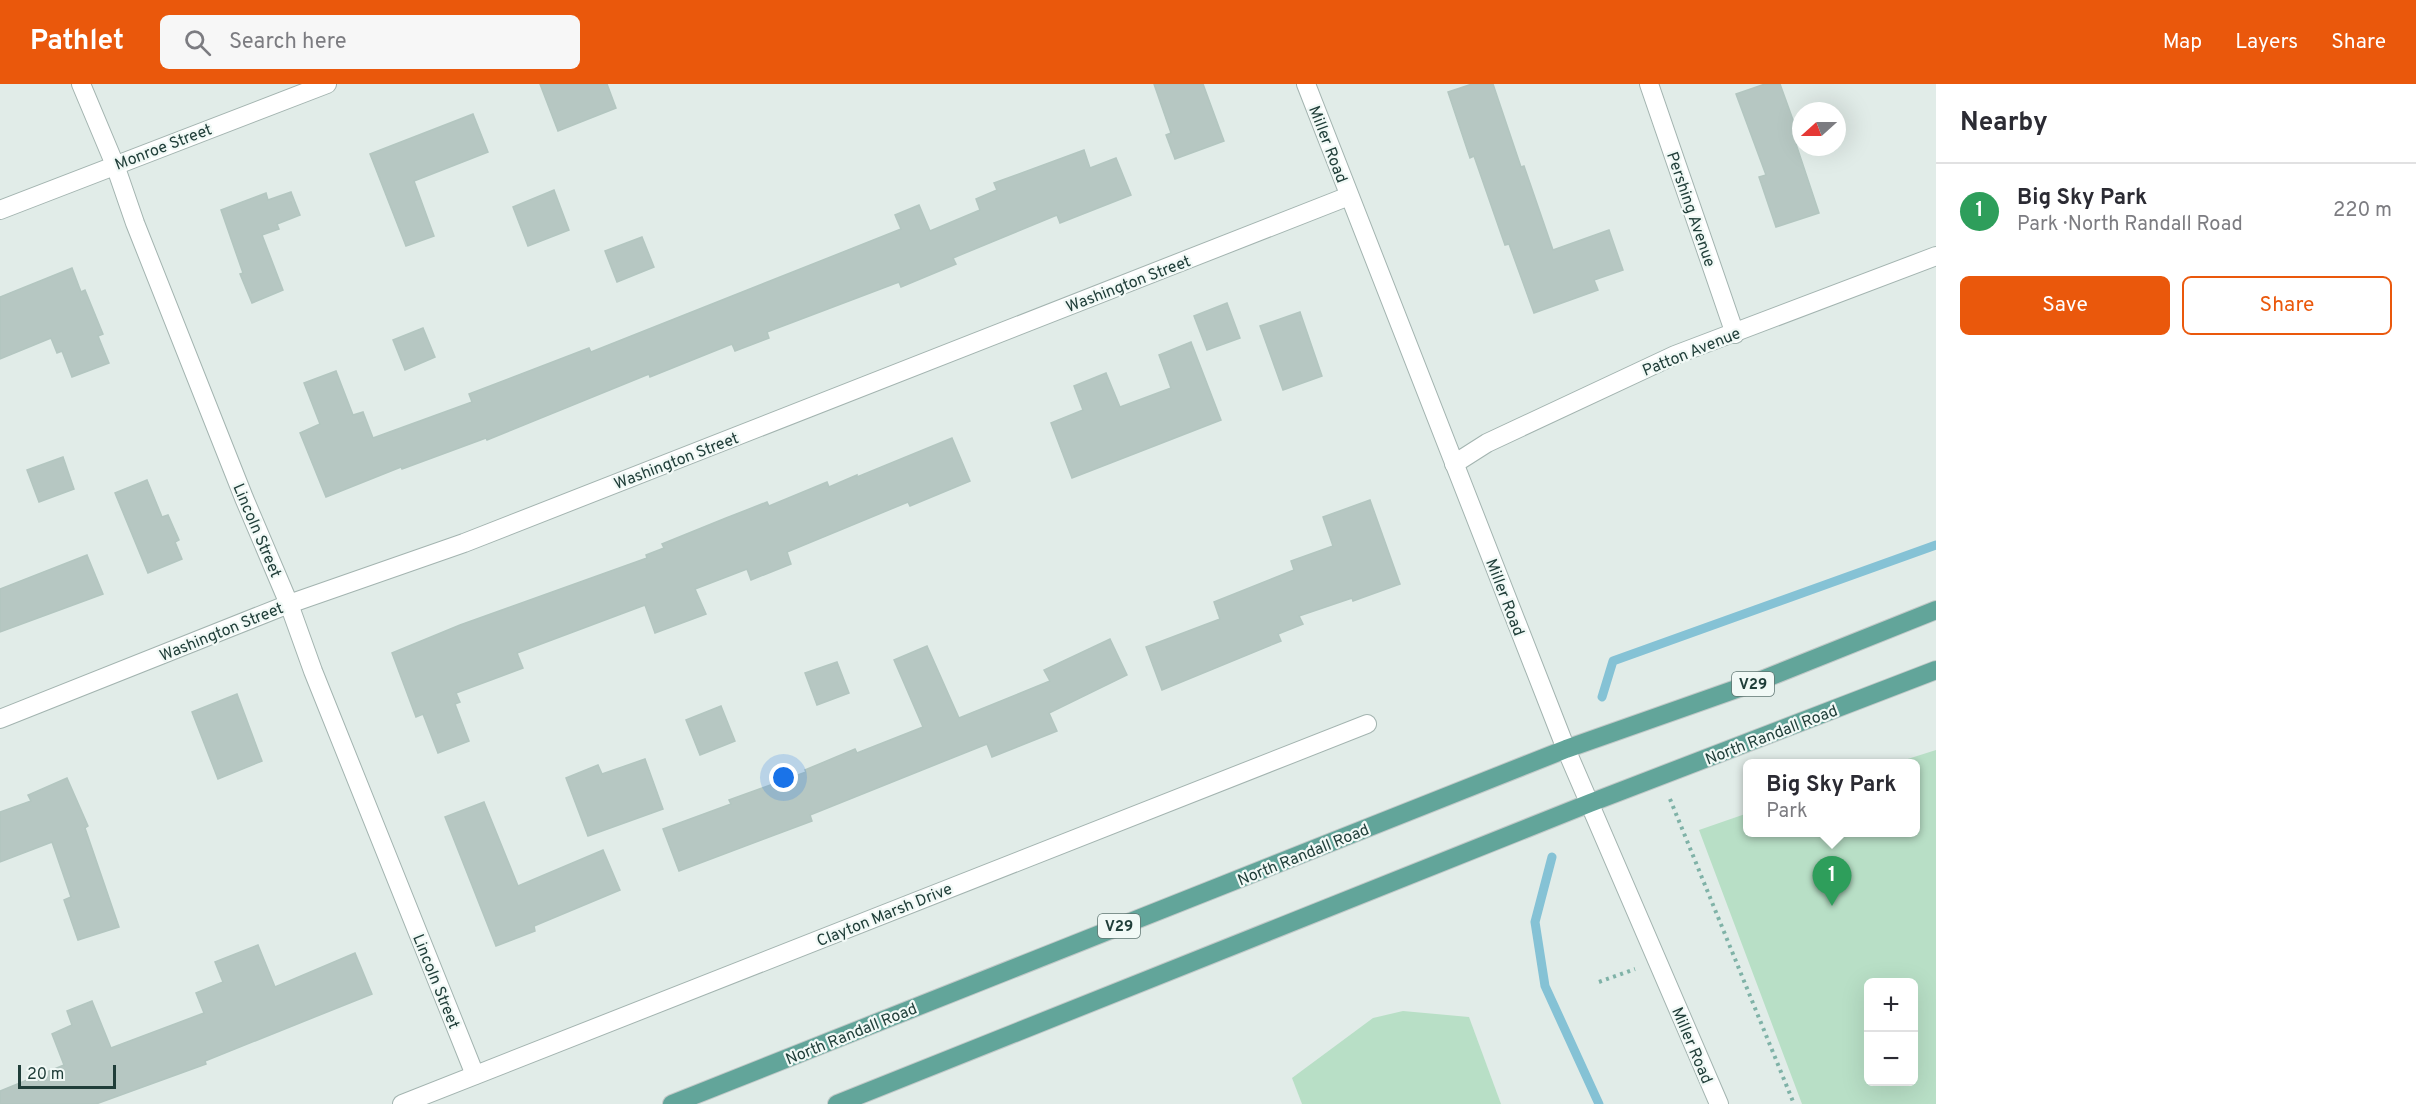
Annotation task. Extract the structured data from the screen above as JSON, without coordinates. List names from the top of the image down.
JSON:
{
  "streets": {
    "main road": ["V29", "North Randall Road"],
    "street": [
      "Miller Road",
      "Monroe Street",
      "Pershing Avenue",
      "Washington Street",
      "Patton Avenue",
      "Lincoln Street",
      "Clayton Marsh Drive"
    ]
  },
  "crossings": [
    ["Miller Road", "Washington Street"],
    ["Miller Road", "Patton Avenue"],
    ["Miller Road", "North Randall Road"],
    ["Monroe Street", "Lincoln Street"],
    ["Pershing Avenue", "Patton Avenue"],
    ["Washington Street", "Lincoln Street"],
    ["Lincoln Street", "Clayton Marsh Drive"]
  ],
  "scale_bar": "20 m",
  "north": "left",
  "page": {
    "header": "Pathlet",
    "search": "Search here",
    "nav": ["Map", "Layers", "Share"],
    "heading": "Nearby",
    "list": [
      {
        "mark": "1",
        "name": "Big Sky Park",
        "note": "Park · North Randall Road",
        "value": "220 m"
      }
    ],
    "buttons": ["Save", "Share"],
    "popup": ["Big Sky Park", "Park"],
    "pins": "1",
    "map_buttons": ["+", "−"],
    "scale": "20 m"
  }
}
